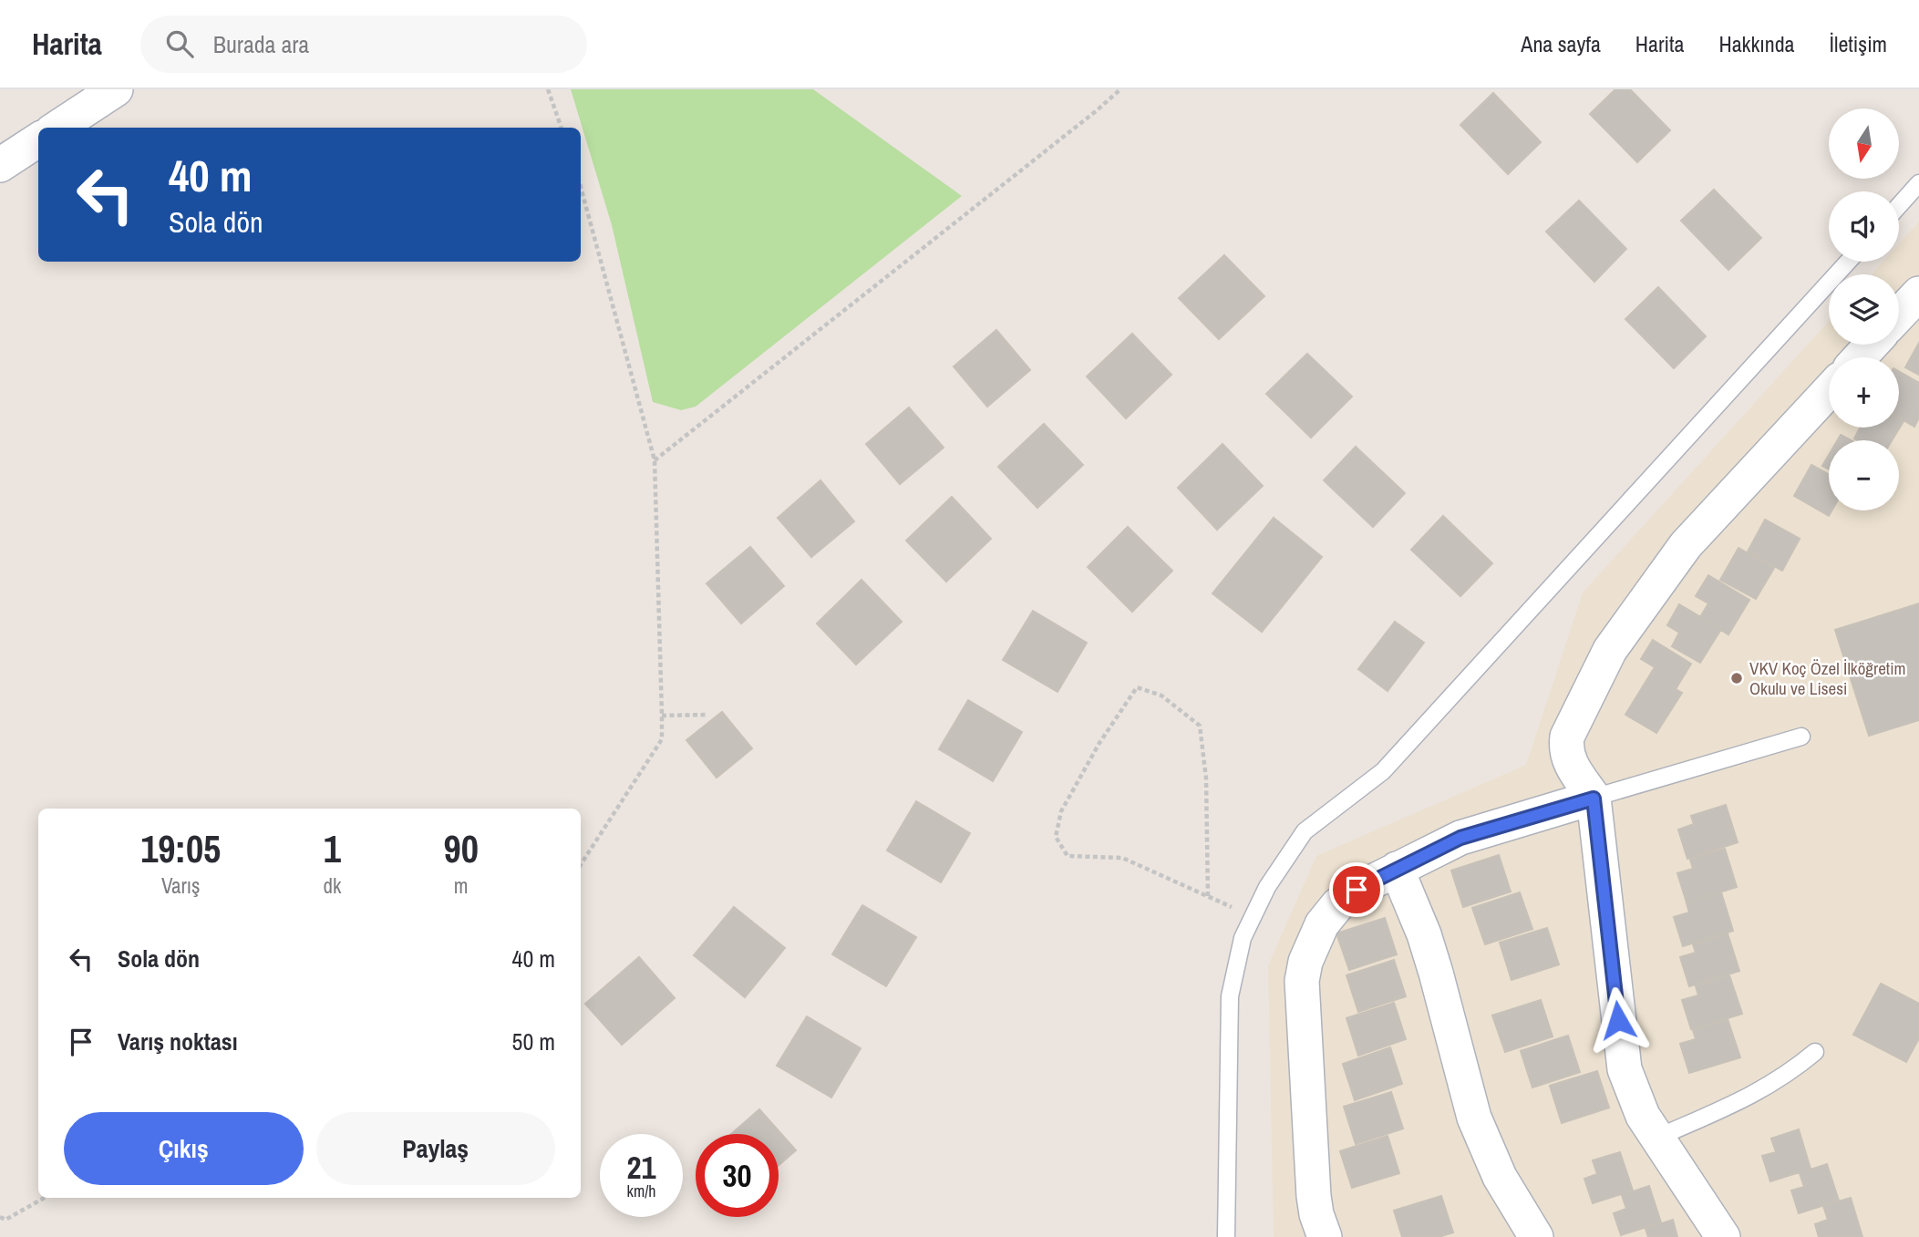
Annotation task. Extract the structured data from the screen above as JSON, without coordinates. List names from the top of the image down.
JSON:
{
  "places": ["VKV Koç Özel İlköğretim Okulu ve Lisesi"],
  "north": "bottom",
  "page": {
    "header": "Harita",
    "search": "Burada ara",
    "nav": [
      "Ana sayfa",
      "Harita",
      "Hakkında",
      "İletişim"
    ],
    "map_buttons": ["+", "−"],
    "turn": ["40 m", "Sola dön"],
    "eta": [
      "19:05",
      "Varış",
      "1",
      "dk",
      "90",
      "m"
    ],
    "list": [
      {
        "name": "Sola dön",
        "value": "40 m"
      },
      {
        "name": "Varış noktası",
        "value": "50 m"
      }
    ],
    "buttons": ["Çıkış", "Paylaş"],
    "speed": "21 km/h",
    "limit": "30"
  }
}
